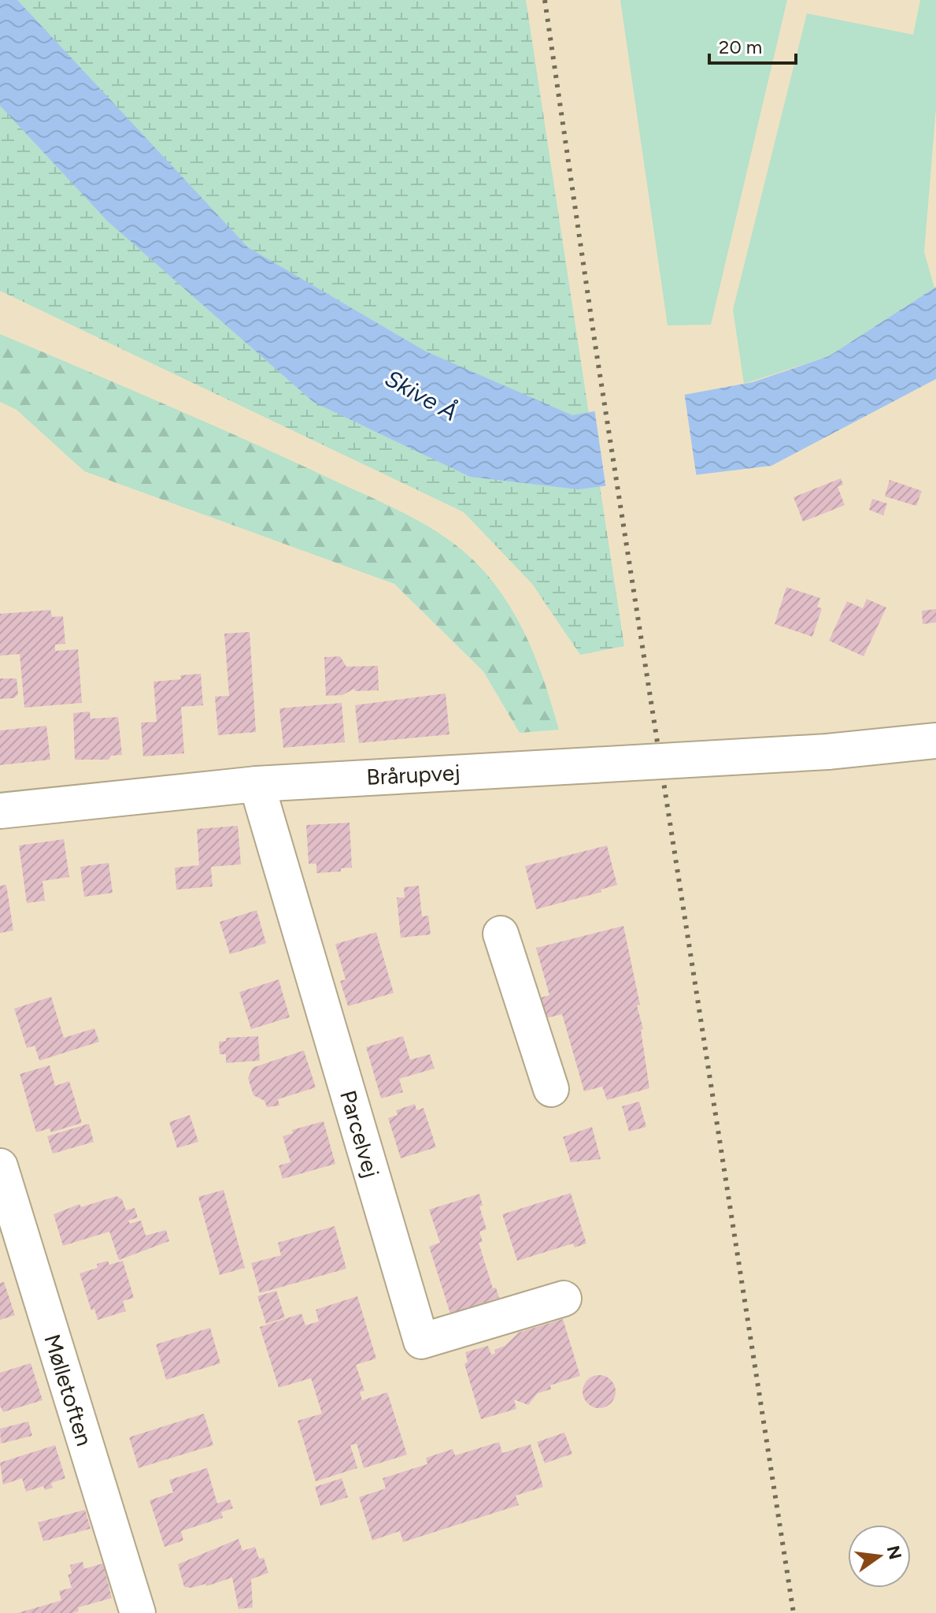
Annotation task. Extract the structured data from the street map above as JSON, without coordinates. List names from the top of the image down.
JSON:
{
  "streets": {
    "street": ["Brårupvej", "Parcelvej", "Mølletoften"]
  },
  "crossings": [
    ["Brårupvej", "Parcelvej"]
  ],
  "water": ["Skive Å"],
  "scale_bar": "20 m",
  "north": "right"
}
